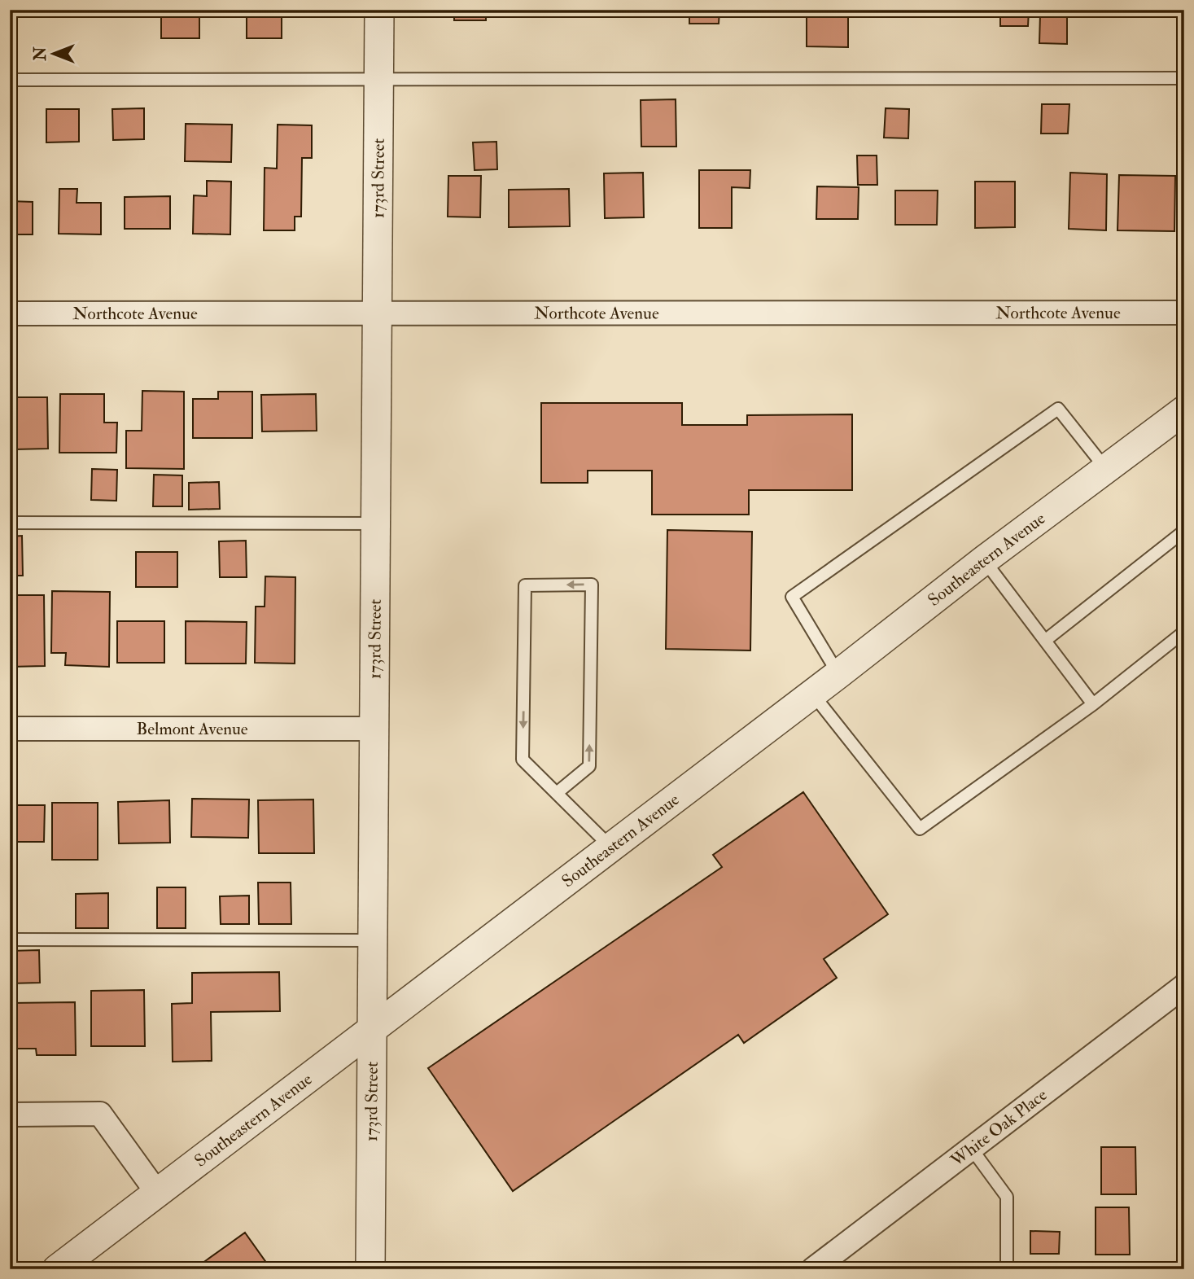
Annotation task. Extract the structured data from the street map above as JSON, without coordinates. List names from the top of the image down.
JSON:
{
  "streets": {
    "street": [
      "173rd Street",
      "Northcote Avenue",
      "Southeastern Avenue",
      "Belmont Avenue",
      "White Oak Place"
    ]
  },
  "crossings": [
    ["173rd Street", "Northcote Avenue"],
    ["173rd Street", "Southeastern Avenue"],
    ["173rd Street", "Belmont Avenue"]
  ],
  "north": "left"
}
